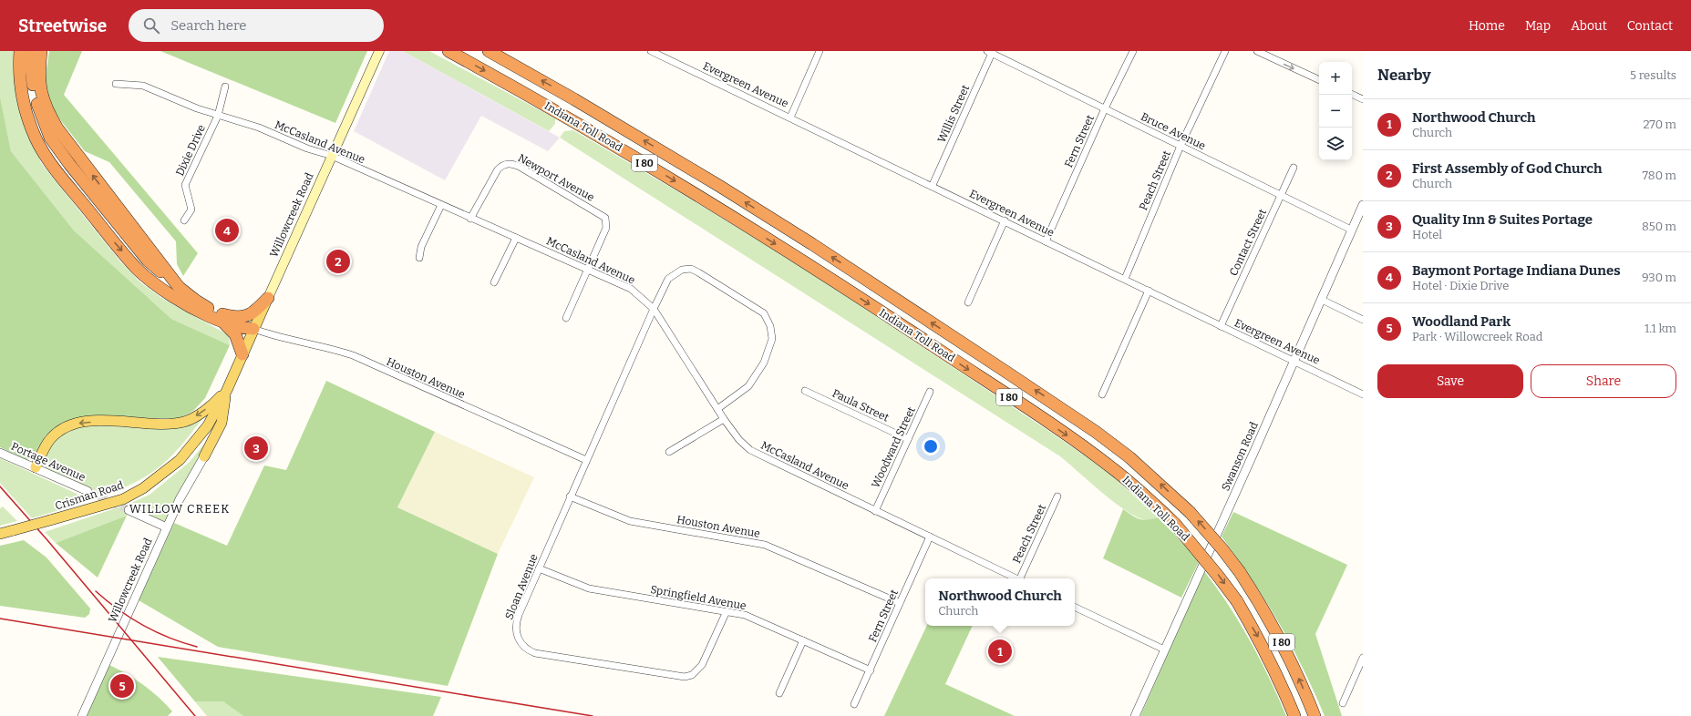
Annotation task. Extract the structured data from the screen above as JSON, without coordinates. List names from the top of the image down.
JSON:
{
  "streets": {
    "highway": ["Indiana Toll Road", "I 80"],
    "main road": ["Willowcreek Road", "Crisman Road"],
    "street": [
      "Evergreen Avenue",
      "Willis Street",
      "Bruce Avenue",
      "Fern Street",
      "McCasland Avenue",
      "Dixie Drive",
      "Newport Avenue",
      "Peach Street",
      "Contact Street",
      "Houston Avenue",
      "Paula Street",
      "Woodward Street",
      "Swanson Road",
      "Portage Avenue",
      "Sloan Avenue",
      "Springfield Avenue"
    ]
  },
  "crossings": [
    ["Evergreen Avenue", "Willis Street"],
    ["Evergreen Avenue", "Fern Street"],
    ["Evergreen Avenue", "Peach Street"],
    ["Evergreen Avenue", "Contact Street"],
    ["Evergreen Avenue", "Swanson Road"],
    ["Willis Street", "Bruce Avenue"],
    ["Bruce Avenue", "Fern Street"],
    ["Bruce Avenue", "Peach Street"],
    ["Bruce Avenue", "Contact Street"],
    ["Bruce Avenue", "Swanson Road"],
    ["Fern Street", "McCasland Avenue"],
    ["Fern Street", "Houston Avenue"],
    ["Fern Street", "Springfield Avenue"],
    ["McCasland Avenue", "Dixie Drive"],
    ["McCasland Avenue", "Newport Avenue"],
    ["McCasland Avenue", "Willowcreek Road"],
    ["McCasland Avenue", "Woodward Street"],
    ["McCasland Avenue", "Sloan Avenue"],
    ["Willowcreek Road", "Houston Avenue"],
    ["Willowcreek Road", "Crisman Road"],
    ["Houston Avenue", "Sloan Avenue"],
    ["Paula Street", "Woodward Street"],
    ["Sloan Avenue", "Springfield Avenue"]
  ],
  "districts": ["WILLOW CREEK"],
  "page": {
    "header": "Streetwise",
    "search": "Search here",
    "nav": [
      "Home",
      "Map",
      "About",
      "Contact"
    ],
    "heading": ["Nearby", "5 results"],
    "map_buttons": ["+", "−"],
    "list": [
      {
        "mark": "1",
        "name": "Northwood Church",
        "note": "Church",
        "value": "270 m"
      },
      {
        "mark": "2",
        "name": "First Assembly of God Church",
        "note": "Church",
        "value": "780 m"
      },
      {
        "mark": "3",
        "name": "Quality Inn & Suites Portage",
        "note": "Hotel",
        "value": "850 m"
      },
      {
        "mark": "4",
        "name": "Baymont Portage Indiana Dunes",
        "note": "Hotel · Dixie Drive",
        "value": "930 m"
      },
      {
        "mark": "5",
        "name": "Woodland Park",
        "note": "Park · Willowcreek Road",
        "value": "1.1 km"
      }
    ],
    "pins": [
      "4",
      "2",
      "3",
      "1",
      "5"
    ],
    "buttons": ["Save", "Share"],
    "popup": ["Northwood Church", "Church"]
  }
}
